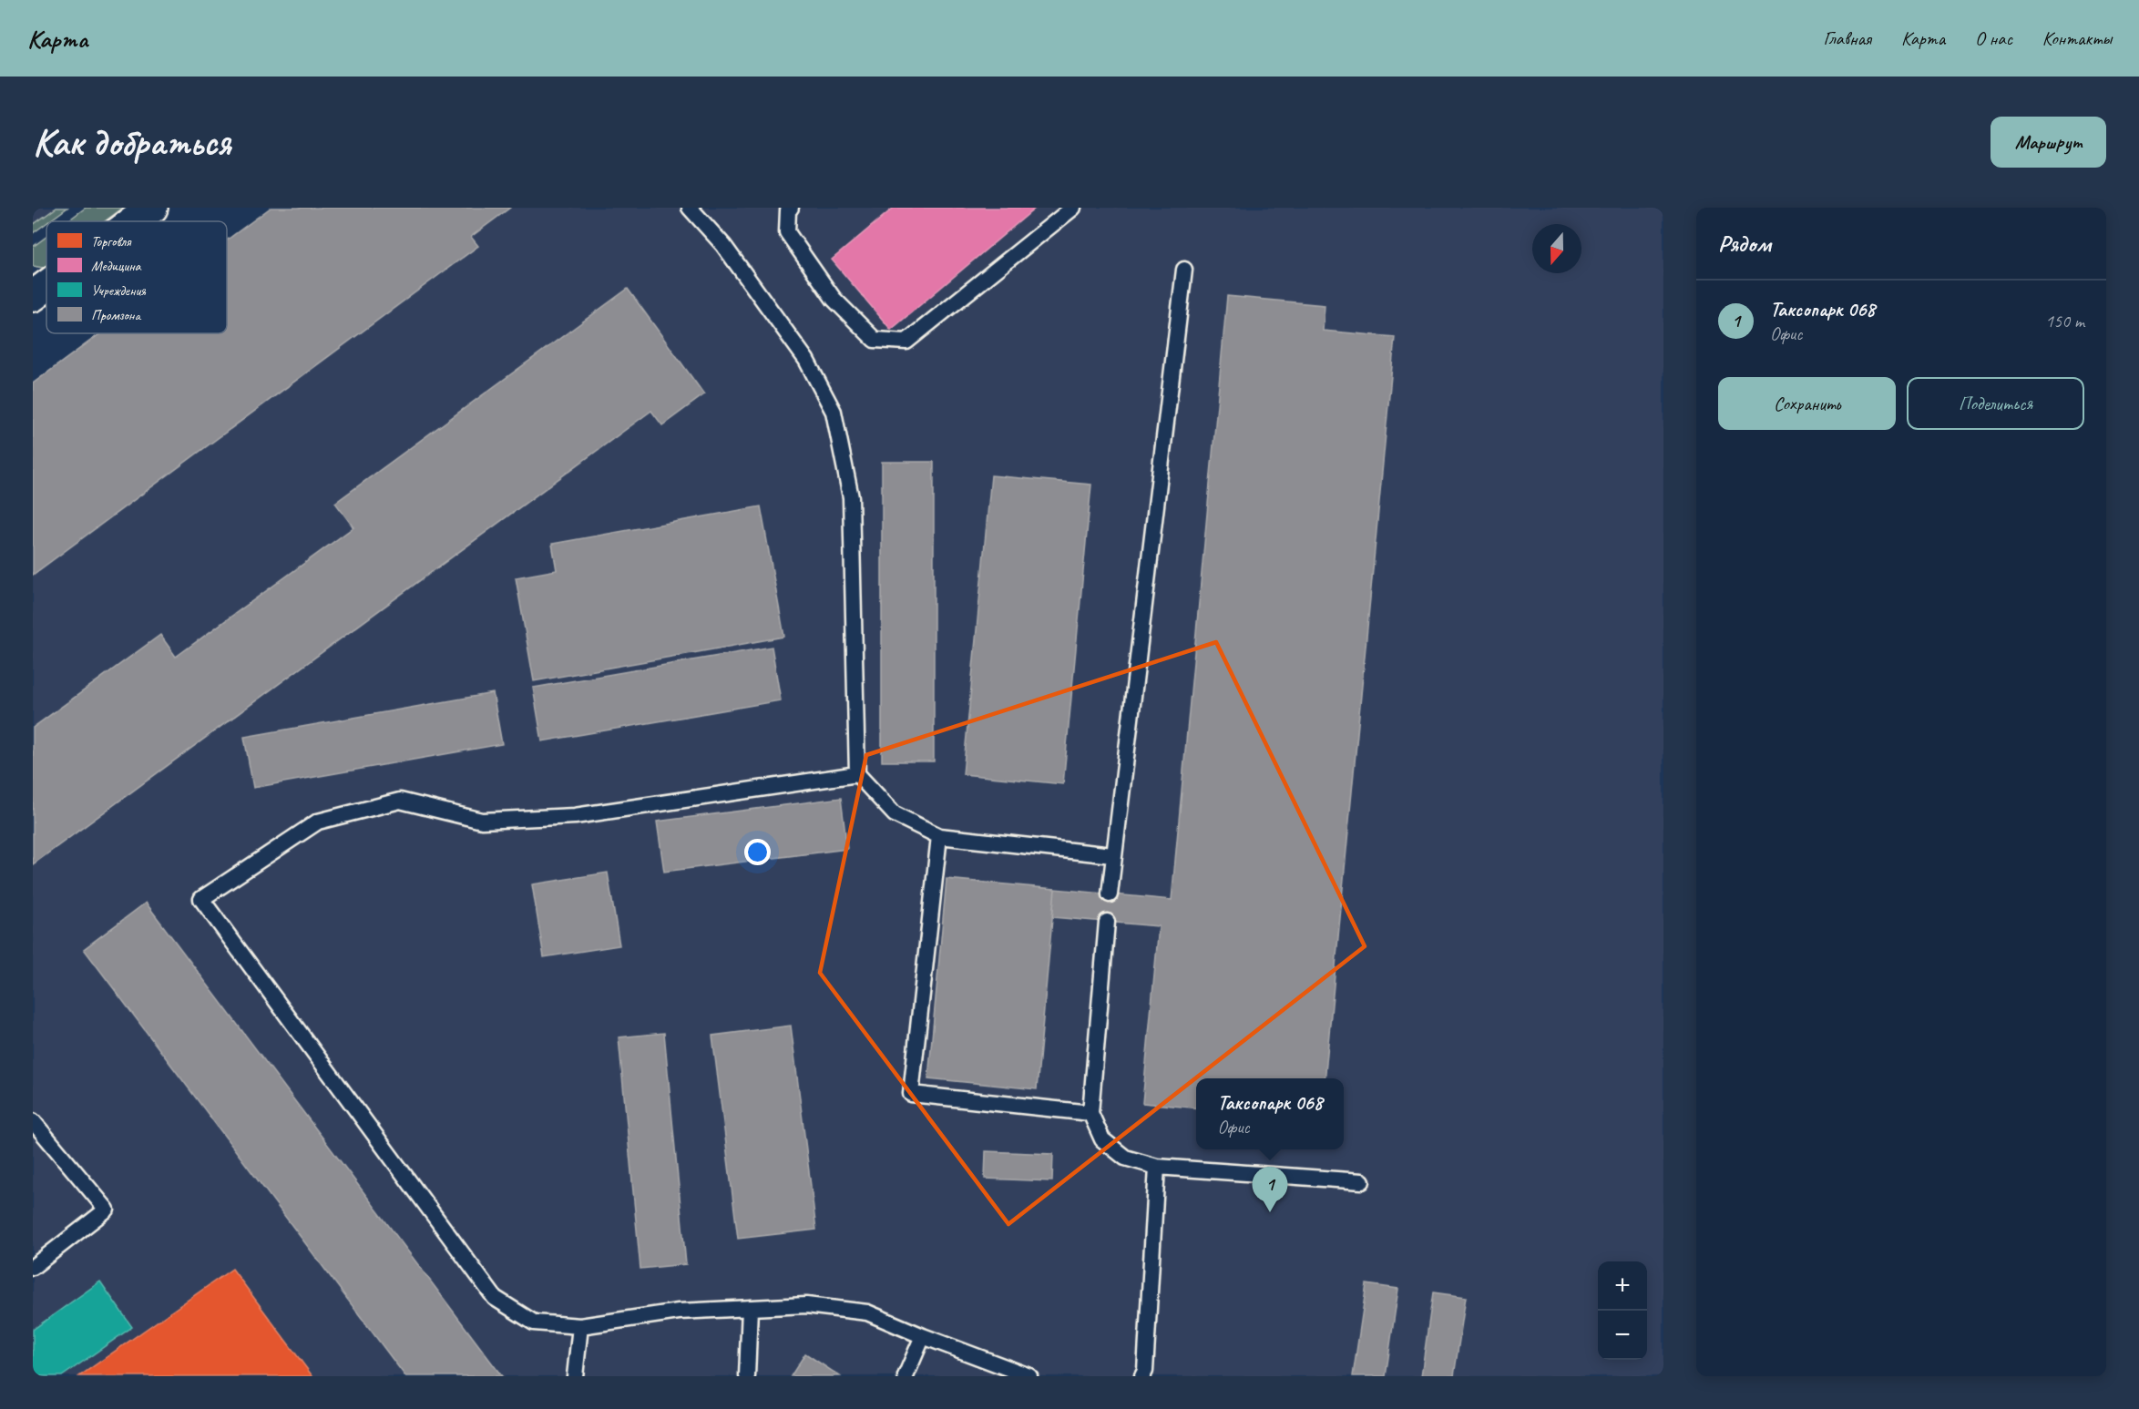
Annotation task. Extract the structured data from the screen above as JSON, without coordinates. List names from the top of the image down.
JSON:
{
  "legend": [
    "Торговля",
    "Медицина",
    "Учреждения",
    "Промзона"
  ],
  "north": "bottom",
  "page": {
    "header": "Карта",
    "nav": [
      "Главная",
      "Карта",
      "О нас",
      "Контакты"
    ],
    "buttons": [
      "Маршрут",
      ["Сохранить", "Поделиться"]
    ],
    "title": "Как добраться",
    "heading": "Рядом",
    "list": [
      {
        "mark": "1",
        "name": "Таксопарк 068",
        "note": "Офис",
        "value": "150 m"
      }
    ],
    "popup": ["Таксопарк 068", "Офис"],
    "pins": "1",
    "map_buttons": ["+", "−"]
  }
}
